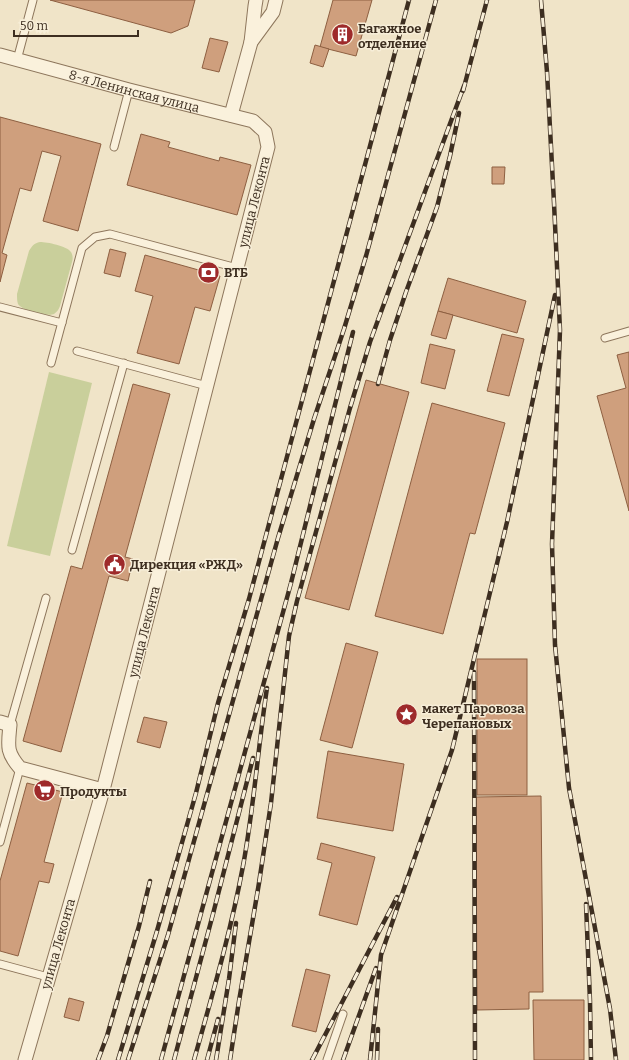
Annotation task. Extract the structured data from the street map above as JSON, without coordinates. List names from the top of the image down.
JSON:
{
  "streets": {
    "street": ["8-я Ленинская улица", "улица Леконта"]
  },
  "crossings": [
    ["8-я Ленинская улица", "улица Леконта"]
  ],
  "places": {
    "building": ["Багажное отделение"],
    "bank": ["ВТБ"],
    "public building": ["Дирекция «РЖД»"],
    "place": ["макет Паровоза Черепановых"],
    "supermarket": ["Продукты"]
  },
  "scale_bar": "50 m"
}
